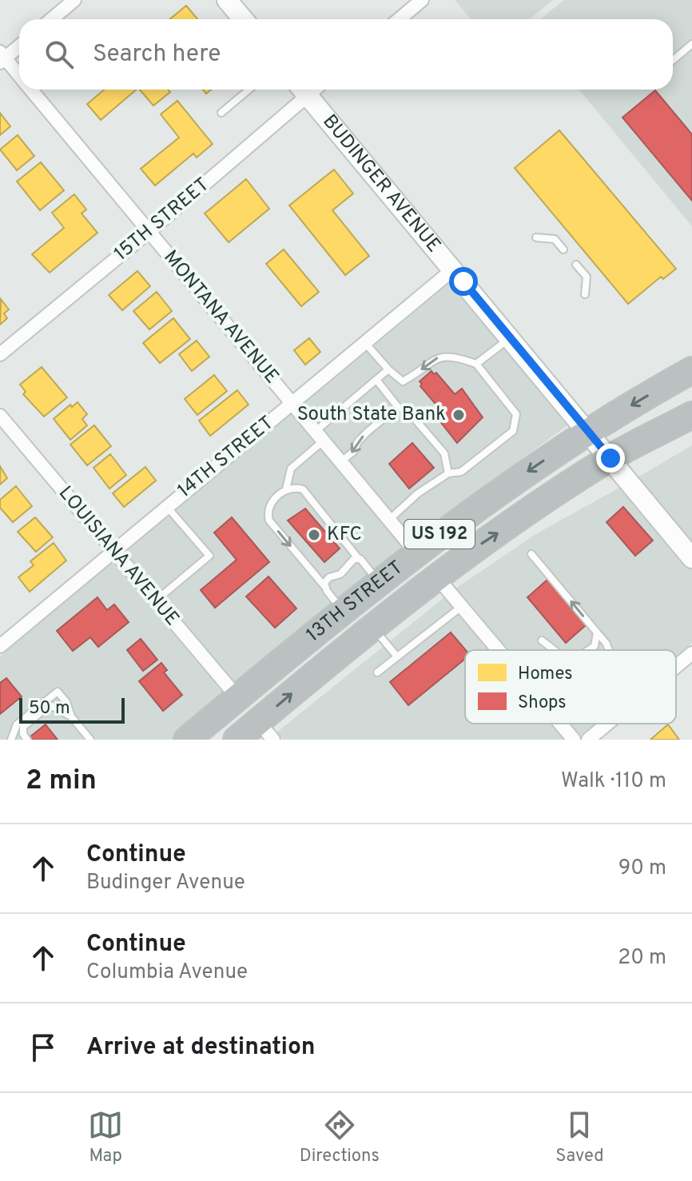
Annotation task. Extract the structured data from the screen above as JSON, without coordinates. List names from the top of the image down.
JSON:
{
  "streets": {
    "highway": ["US 192", "13TH STREET"],
    "street": [
      "BUDINGER AVENUE",
      "15TH STREET",
      "MONTANA AVENUE",
      "14TH STREET",
      "LOUISIANA AVENUE"
    ]
  },
  "crossings": [
    ["BUDINGER AVENUE", "14TH STREET"],
    ["BUDINGER AVENUE", "13TH STREET"],
    ["15TH STREET", "MONTANA AVENUE"],
    ["MONTANA AVENUE", "14TH STREET"],
    ["MONTANA AVENUE", "13TH STREET"],
    ["14TH STREET", "LOUISIANA AVENUE"],
    ["LOUISIANA AVENUE", "13TH STREET"]
  ],
  "places": ["South State Bank", "KFC"],
  "legend": ["Homes", "Shops"],
  "scale_bar": "50 m",
  "page": {
    "search": "Search here",
    "scale": "50 m",
    "heading": ["2 min", "Walk · 110 m"],
    "list": [
      ["Continue", "Budinger Avenue", "90 m"],
      ["Continue", "Columbia Avenue", "20 m"],
      "Arrive at destination"
    ],
    "nav": ["Map", "Directions", "Saved"]
  }
}
